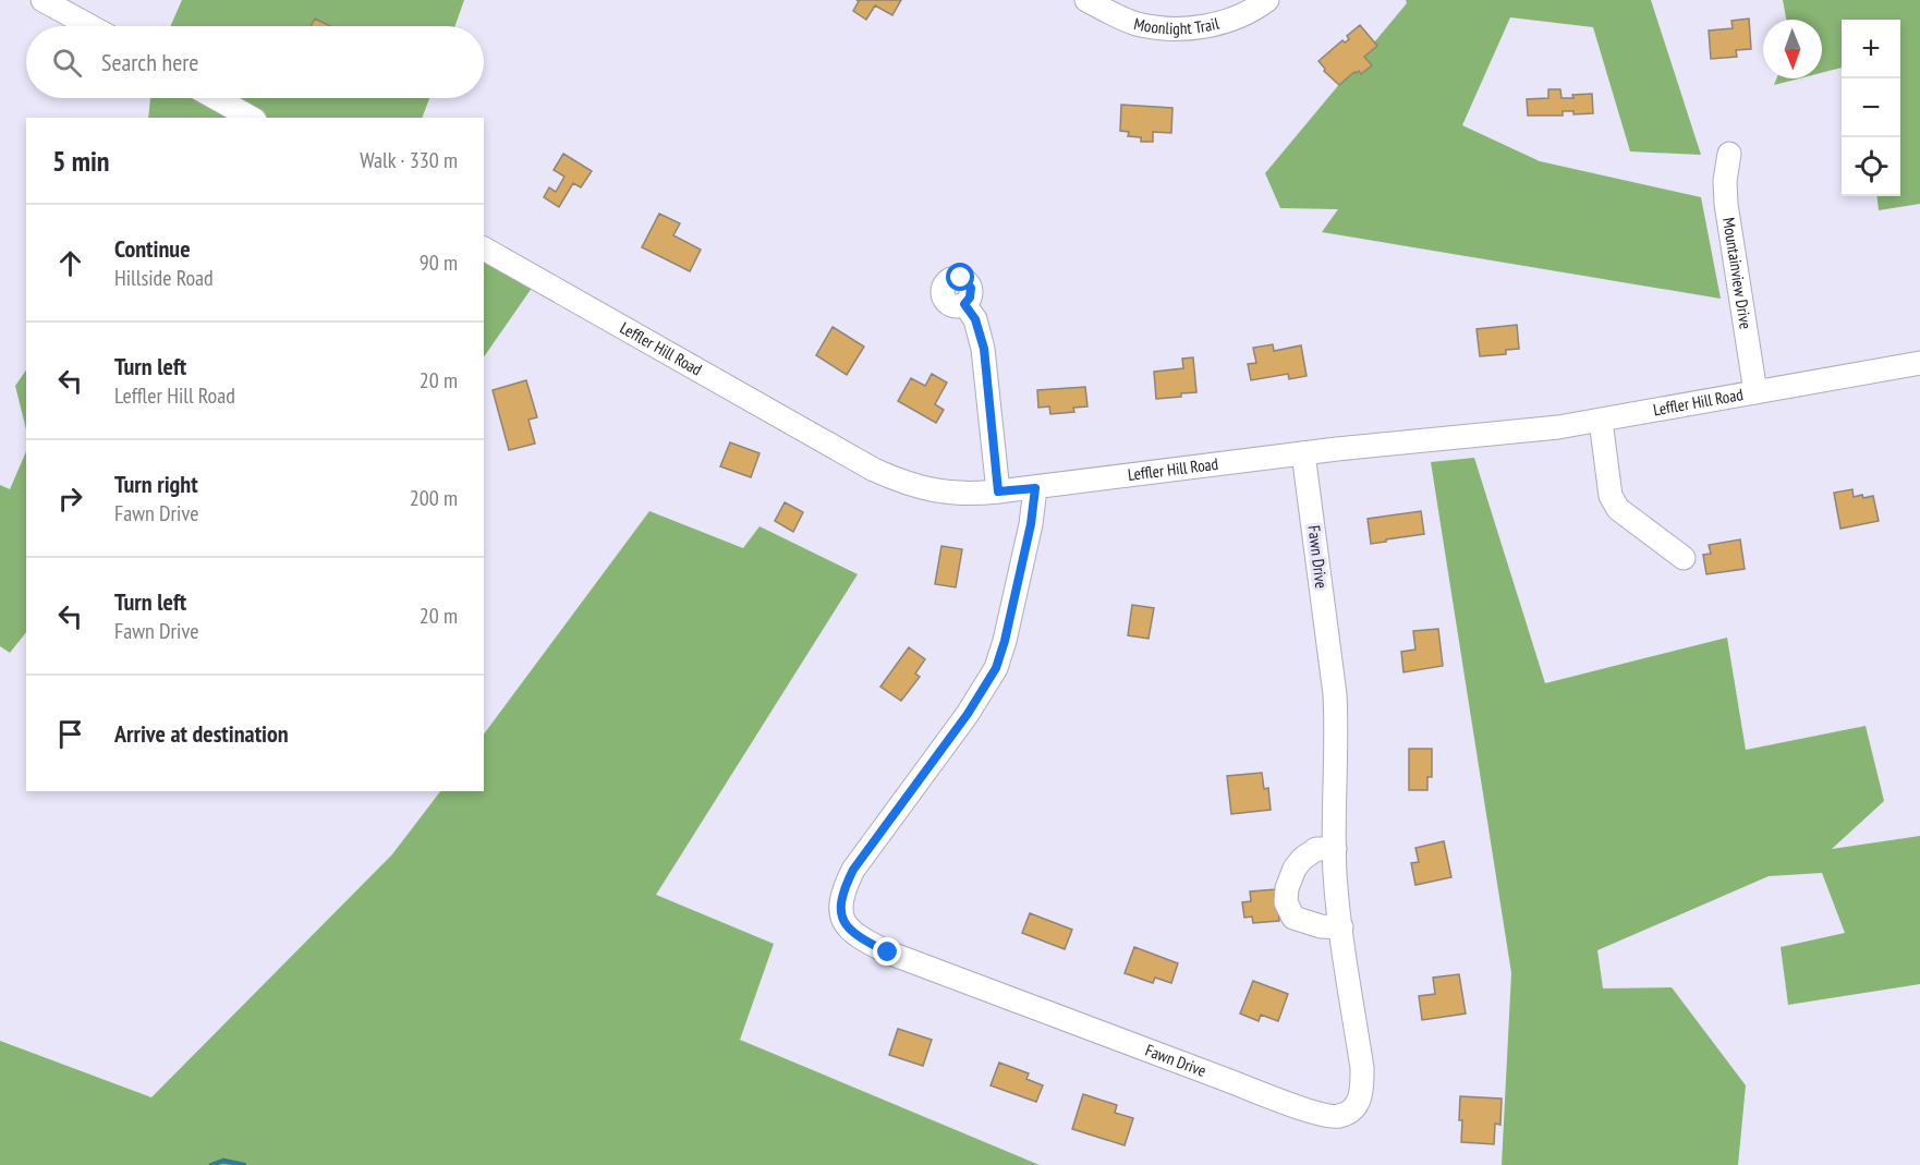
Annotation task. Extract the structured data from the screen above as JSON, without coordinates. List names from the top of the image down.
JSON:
{
  "streets": {
    "street": [
      "Moonlight Trail",
      "Mountainview Drive",
      "Leffler Hill Road",
      "Fawn Drive"
    ]
  },
  "crossings": [
    ["Mountainview Drive", "Leffler Hill Road"],
    ["Leffler Hill Road", "Fawn Drive"]
  ],
  "north": "bottom",
  "page": {
    "map_buttons": ["+", "−"],
    "search": "Search here",
    "heading": ["5 min", "Walk · 330 m"],
    "list": [
      ["Continue", "Hillside Road", "90 m"],
      ["Turn left", "Leffler Hill Road", "20 m"],
      ["Turn right", "Fawn Drive", "200 m"],
      ["Turn left", "Fawn Drive", "20 m"],
      "Arrive at destination"
    ]
  }
}
